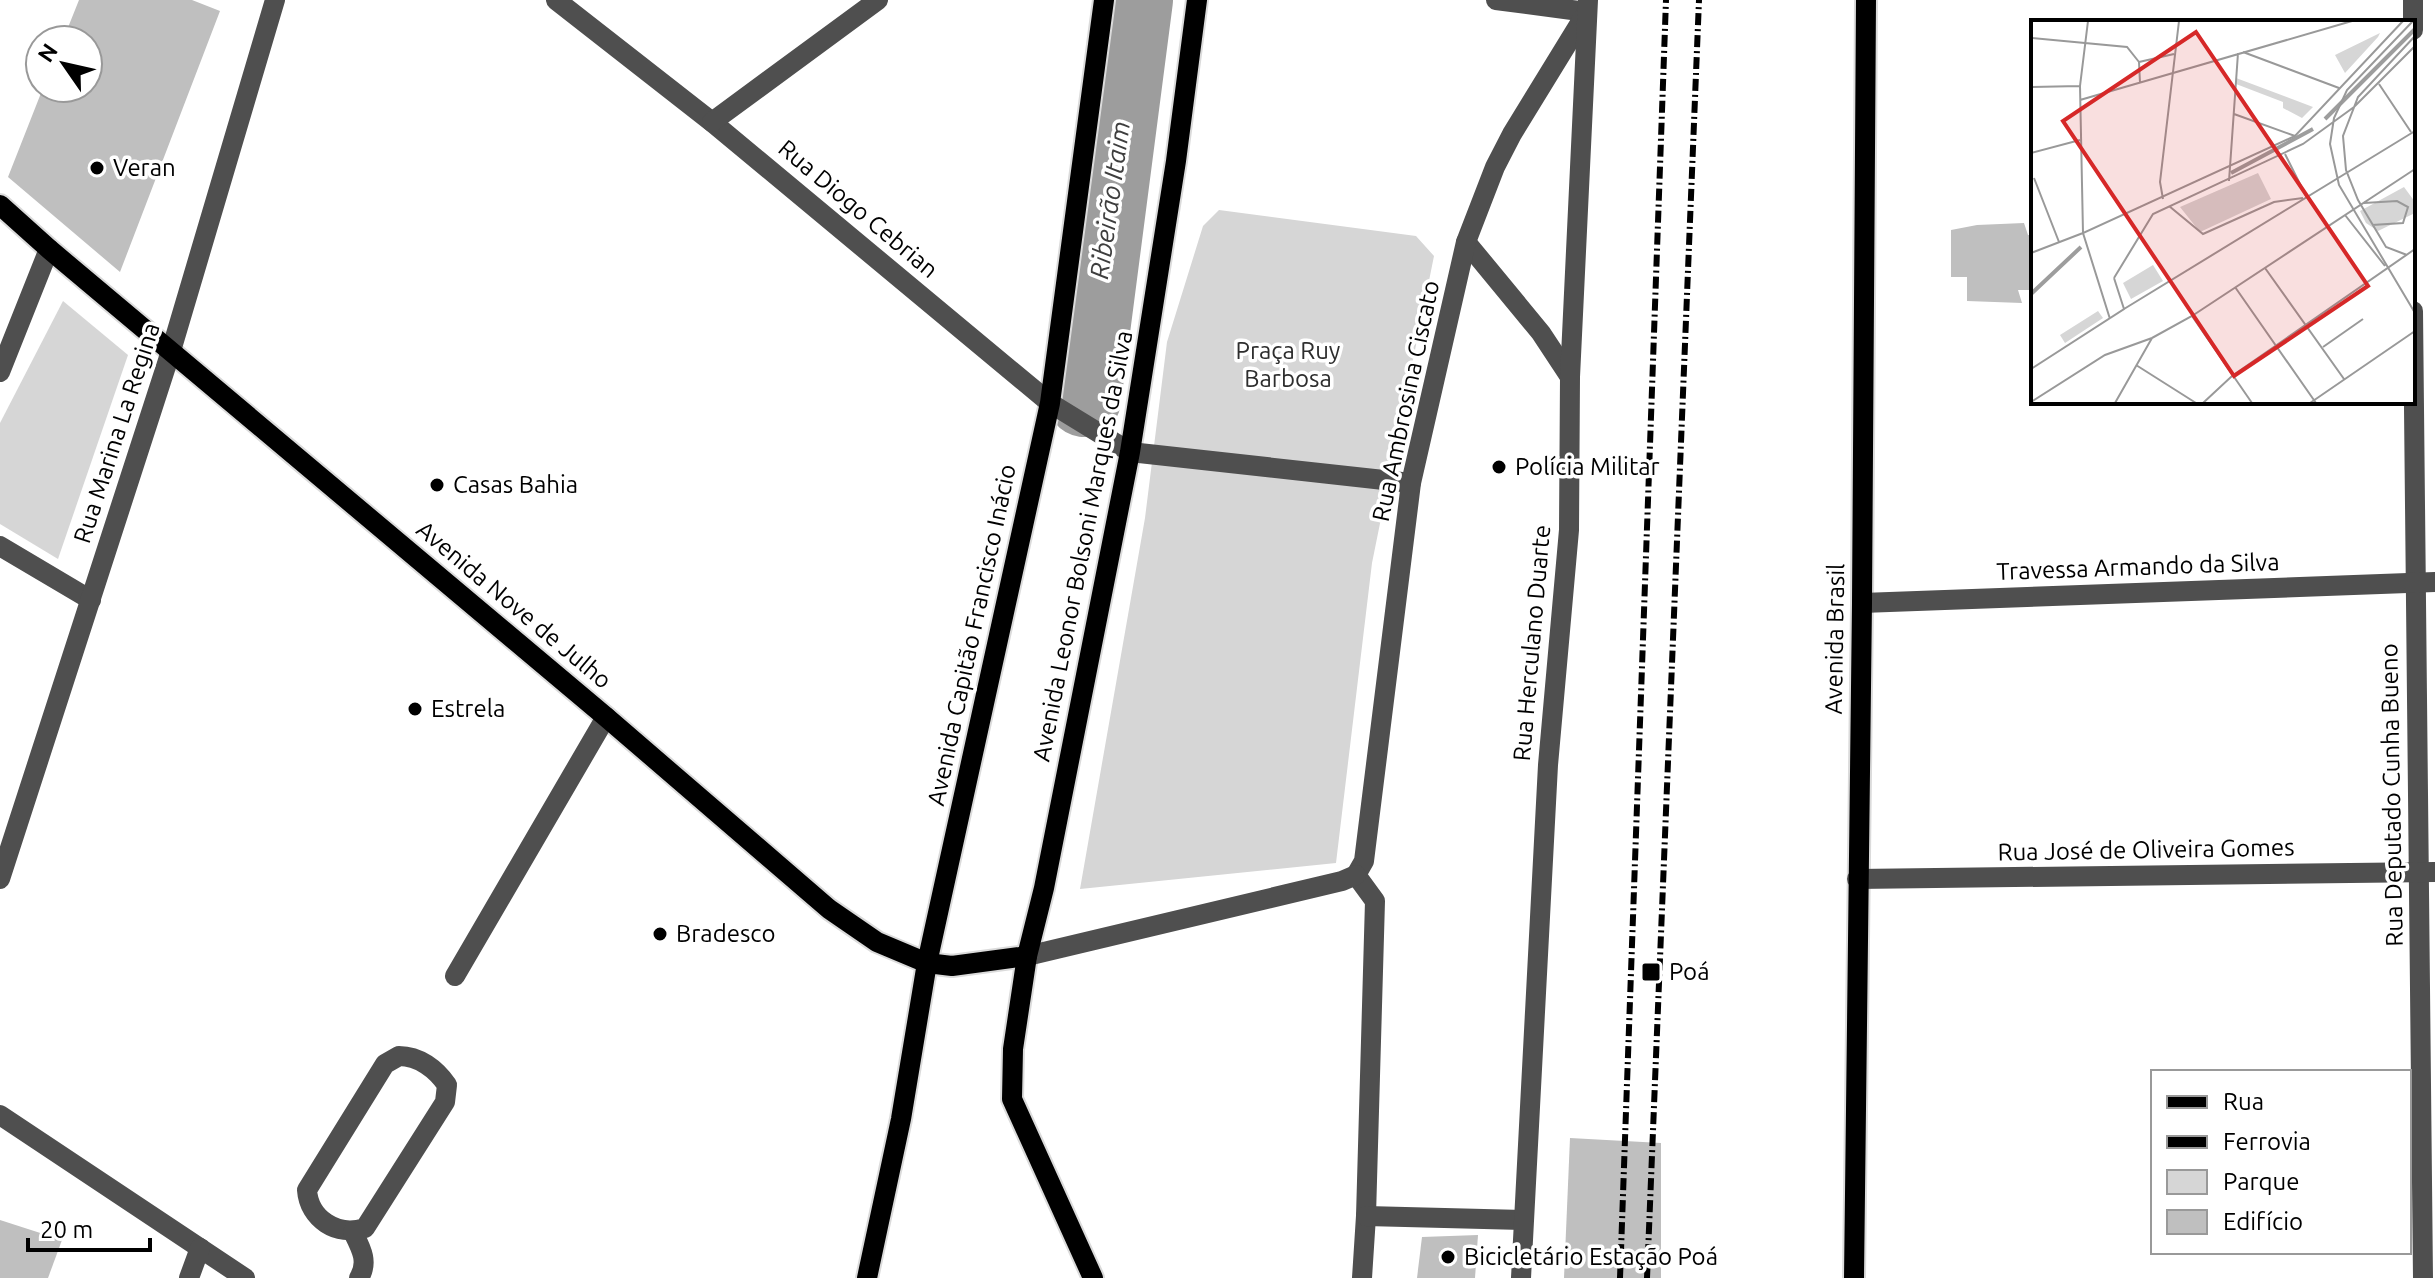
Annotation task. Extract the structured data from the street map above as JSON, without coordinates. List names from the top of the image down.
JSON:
{
  "streets": {
    "main road": [
      "Avenida Leonor Bolsoni Marques da Silva",
      "Avenida Nove de Julho",
      "Avenida Capitão Francisco Inácio",
      "Avenida Brasil"
    ],
    "street": [
      "Rua Diogo Cebrian",
      "Rua Ambrosina Ciscato",
      "Rua Marina La Regina",
      "Travessa Armando da Silva",
      "Rua Herculano Duarte",
      "Rua Deputado Cunha Bueno",
      "Rua José de Oliveira Gomes"
    ]
  },
  "crossings": [
    ["Rua Diogo Cebrian", "Avenida Leonor Bolsoni Marques da Silva"],
    ["Rua Diogo Cebrian", "Avenida Capitão Francisco Inácio"],
    ["Rua Ambrosina Ciscato", "Rua Herculano Duarte"],
    ["Rua Marina La Regina", "Avenida Nove de Julho"],
    ["Avenida Leonor Bolsoni Marques da Silva", "Avenida Nove de Julho"],
    ["Travessa Armando da Silva", "Avenida Brasil"],
    ["Travessa Armando da Silva", "Rua Deputado Cunha Bueno"],
    ["Avenida Nove de Julho", "Avenida Capitão Francisco Inácio"],
    ["Avenida Brasil", "Rua José de Oliveira Gomes"],
    ["Rua Deputado Cunha Bueno", "Rua José de Oliveira Gomes"]
  ],
  "water": ["Ribeirão Itaim"],
  "parks": ["Praça Ruy Barbosa"],
  "places": {
    "other": [
      "Veran",
      "Polícia Militar",
      "Casas Bahia",
      "Estrela",
      "Bradesco",
      "Bicicletário Estação Poá"
    ],
    "transit": ["Poá"]
  },
  "legend": [
    "Rua",
    "Ferrovia",
    "Parque",
    "Edifício"
  ],
  "scale_bar": "20 m",
  "north": "top left"
}
